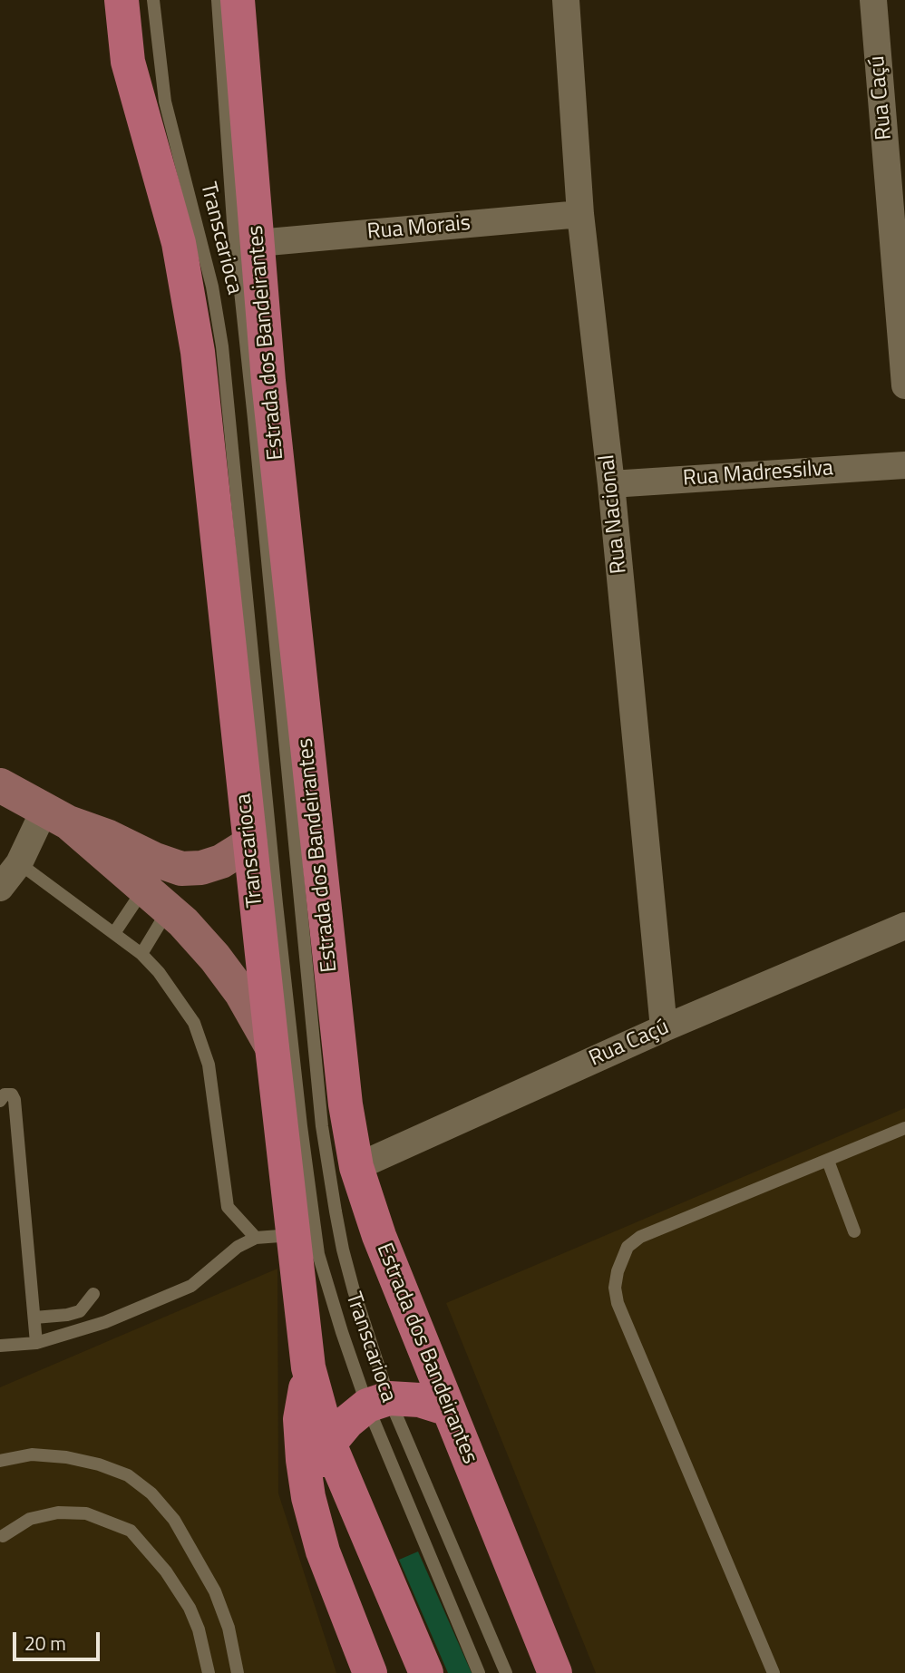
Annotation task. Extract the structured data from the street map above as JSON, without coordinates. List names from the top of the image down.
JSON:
{
  "streets": {
    "main road": ["Estrada dos Bandeirantes"],
    "street": [
      "Rua Caçú",
      "Rua Morais",
      "Rua Madressilva",
      "Rua Nacional"
    ],
    "lane": ["Transcarioca"]
  },
  "crossings": [
    ["Rua Caçú", "Estrada dos Bandeirantes"],
    ["Rua Caçú", "Rua Nacional"],
    ["Rua Morais", "Estrada dos Bandeirantes"],
    ["Rua Morais", "Rua Nacional"],
    ["Rua Madressilva", "Rua Nacional"]
  ],
  "scale_bar": "20 m"
}
